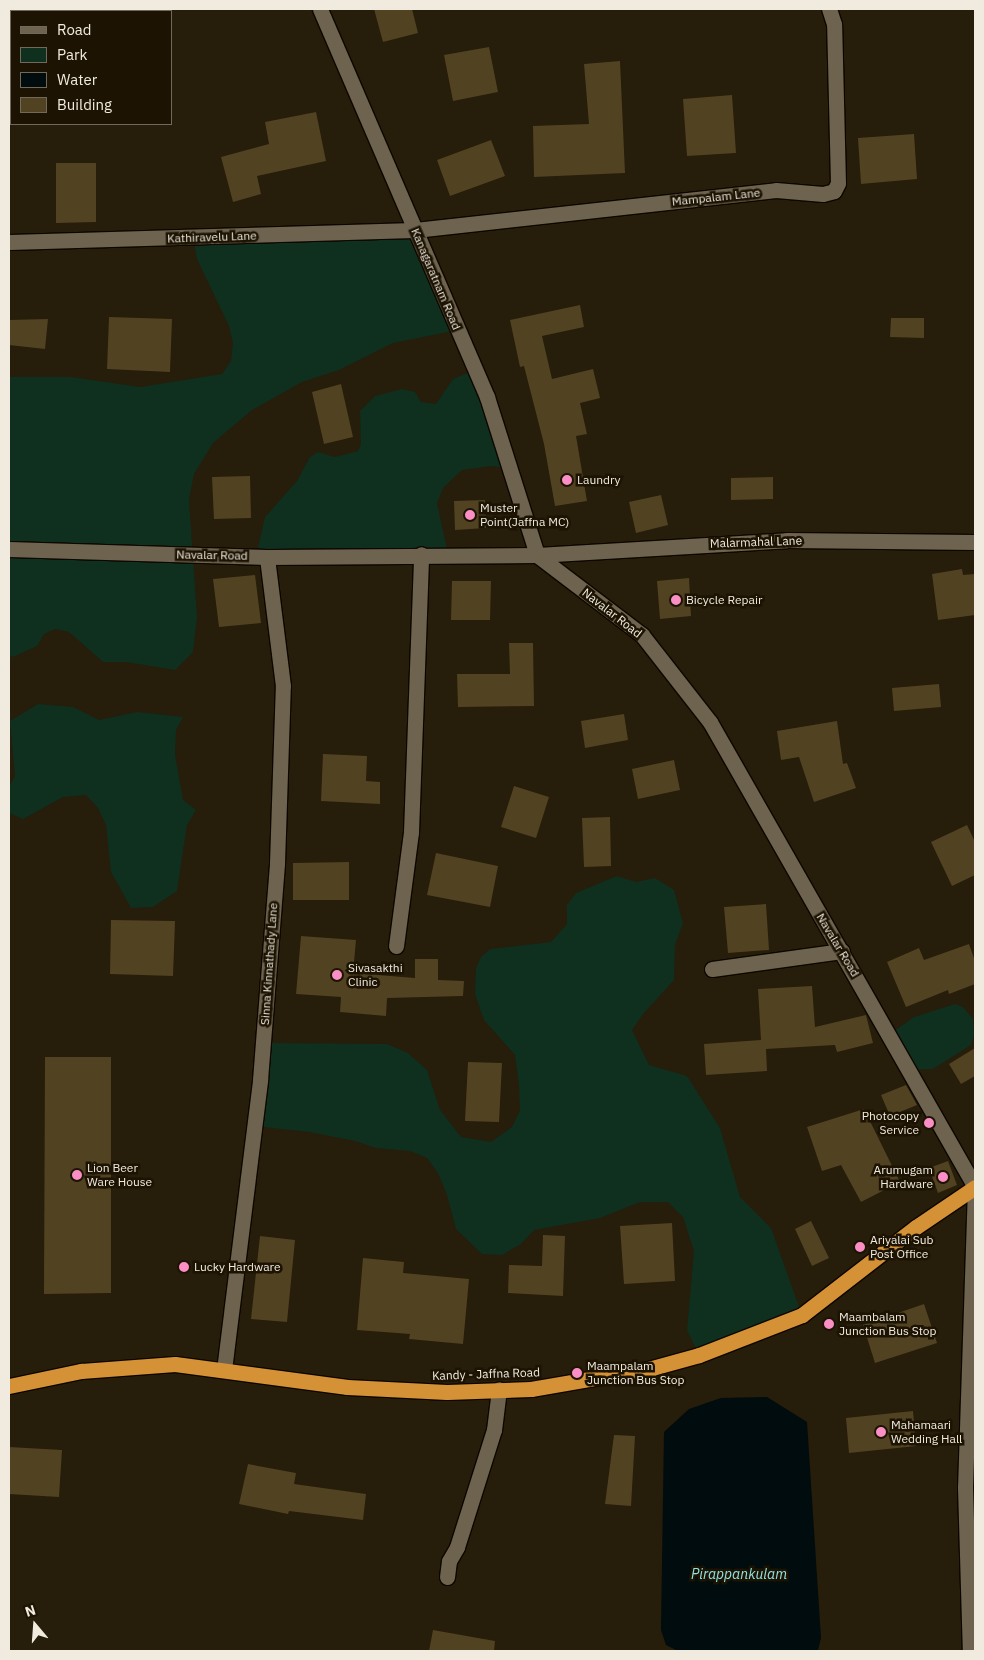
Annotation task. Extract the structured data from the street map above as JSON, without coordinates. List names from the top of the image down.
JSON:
{
  "streets": {
    "highway": ["Kandy - Jaffna Road"],
    "street": [
      "Mampalam Lane",
      "Kathiravelu Lane",
      "Kanagaratnam Road",
      "Malarmahal Lane",
      "Navalar Road",
      "Sinna Kinnathady Lane"
    ]
  },
  "crossings": [
    ["Mampalam Lane", "Kathiravelu Lane"],
    ["Mampalam Lane", "Kanagaratnam Road"],
    ["Kathiravelu Lane", "Kanagaratnam Road"],
    ["Kanagaratnam Road", "Malarmahal Lane"],
    ["Kanagaratnam Road", "Navalar Road"],
    ["Malarmahal Lane", "Navalar Road"],
    ["Navalar Road", "Sinna Kinnathady Lane"],
    ["Navalar Road", "Kandy - Jaffna Road"],
    ["Sinna Kinnathady Lane", "Kandy - Jaffna Road"]
  ],
  "water": ["Pirappankulam"],
  "places": [
    "Laundry",
    "Muster Point(Jaffna MC)",
    "Bicycle Repair",
    "Sivasakthi Clinic",
    "Photocopy Service",
    "Lion Beer Ware House",
    "Arumugam Hardware",
    "Ariyalai Sub Post Office",
    "Lucky Hardware",
    "Maambalam Junction Bus Stop",
    "Maampalam Junction Bus Stop",
    "Mahamaari Wedding Hall"
  ],
  "legend": [
    "Road",
    "Park",
    "Water",
    "Building"
  ],
  "north": "top"
}
